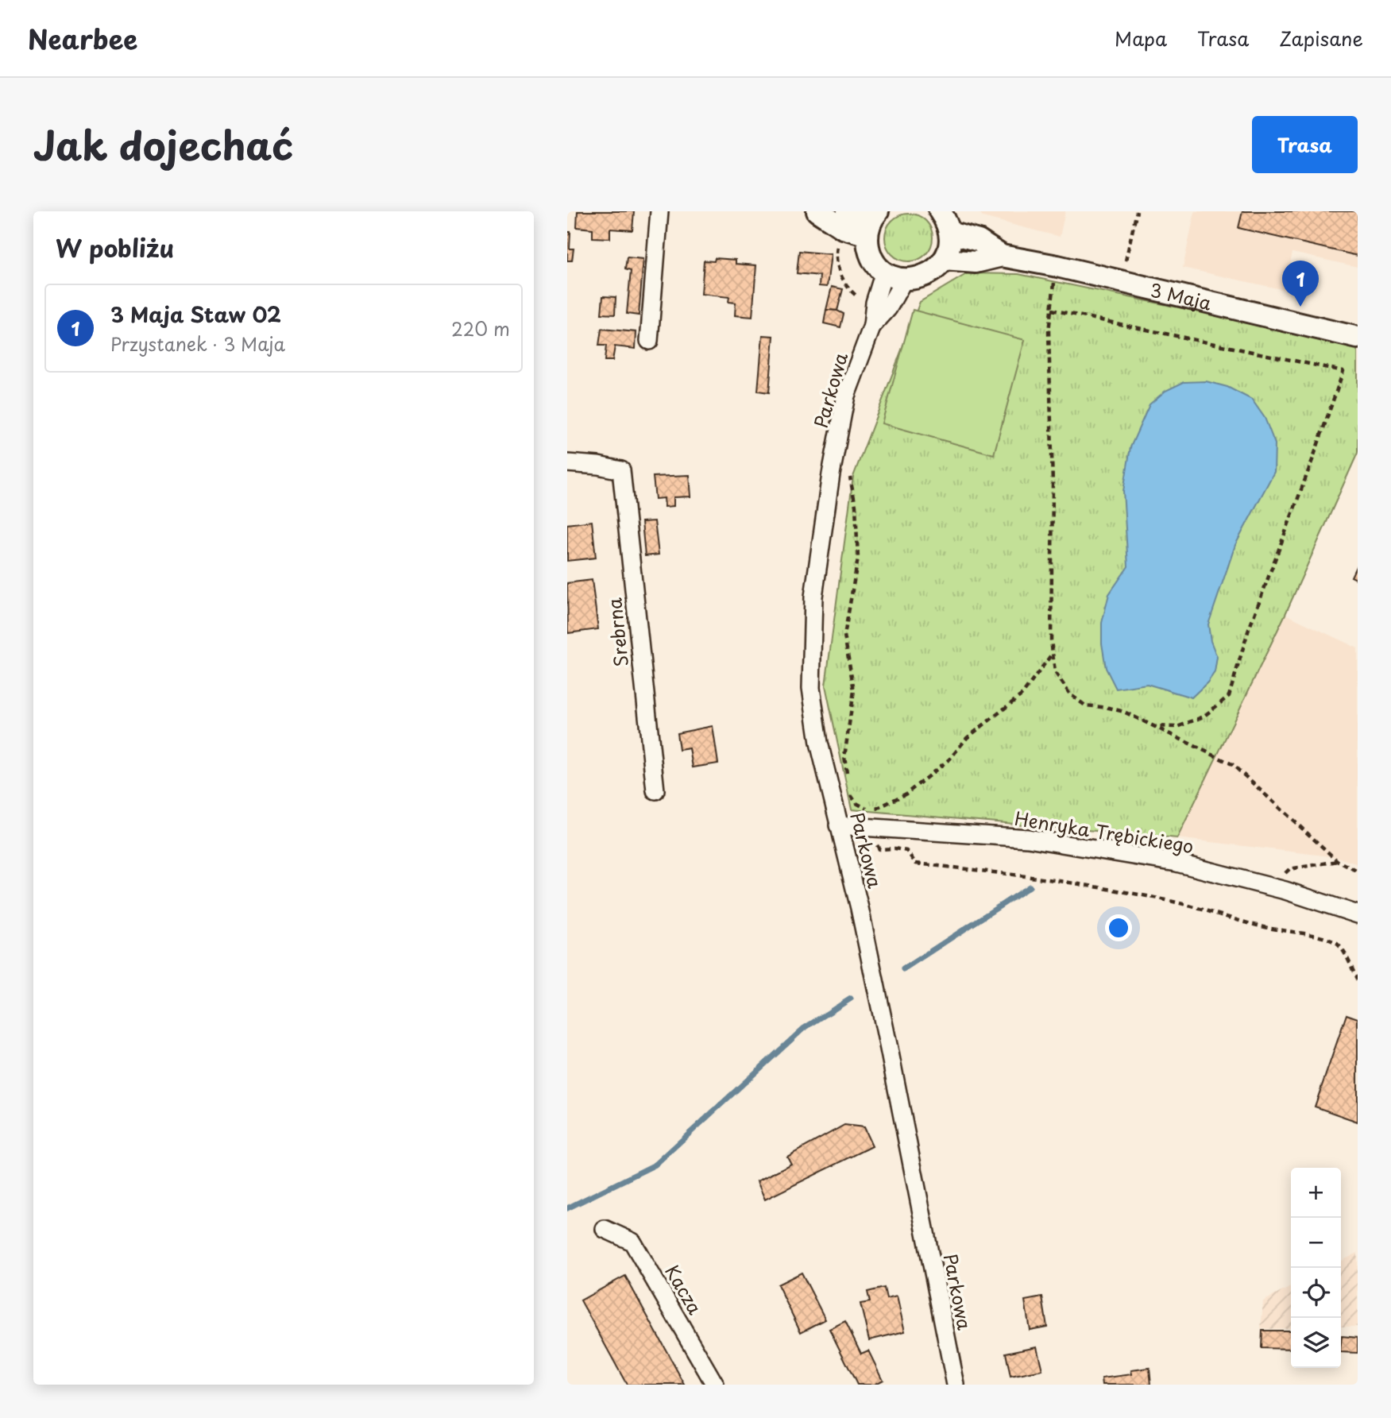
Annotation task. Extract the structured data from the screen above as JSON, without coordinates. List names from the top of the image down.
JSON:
{
  "streets": {
    "street": [
      "3 Maja",
      "Parkowa",
      "Srebrna",
      "Henryka Trębickiego",
      "Kacza"
    ]
  },
  "crossings": [
    ["Parkowa", "Henryka Trębickiego"]
  ],
  "page": {
    "header": "Nearbee",
    "nav": ["Mapa", "Trasa", "Zapisane"],
    "title": "Jak dojechać",
    "buttons": "Trasa",
    "heading": "W pobliżu",
    "pins": "1",
    "list": [
      {
        "mark": "1",
        "name": "3 Maja Staw 02",
        "note": "Przystanek · 3 Maja",
        "value": "220 m"
      }
    ],
    "map_buttons": ["+", "−"]
  }
}
